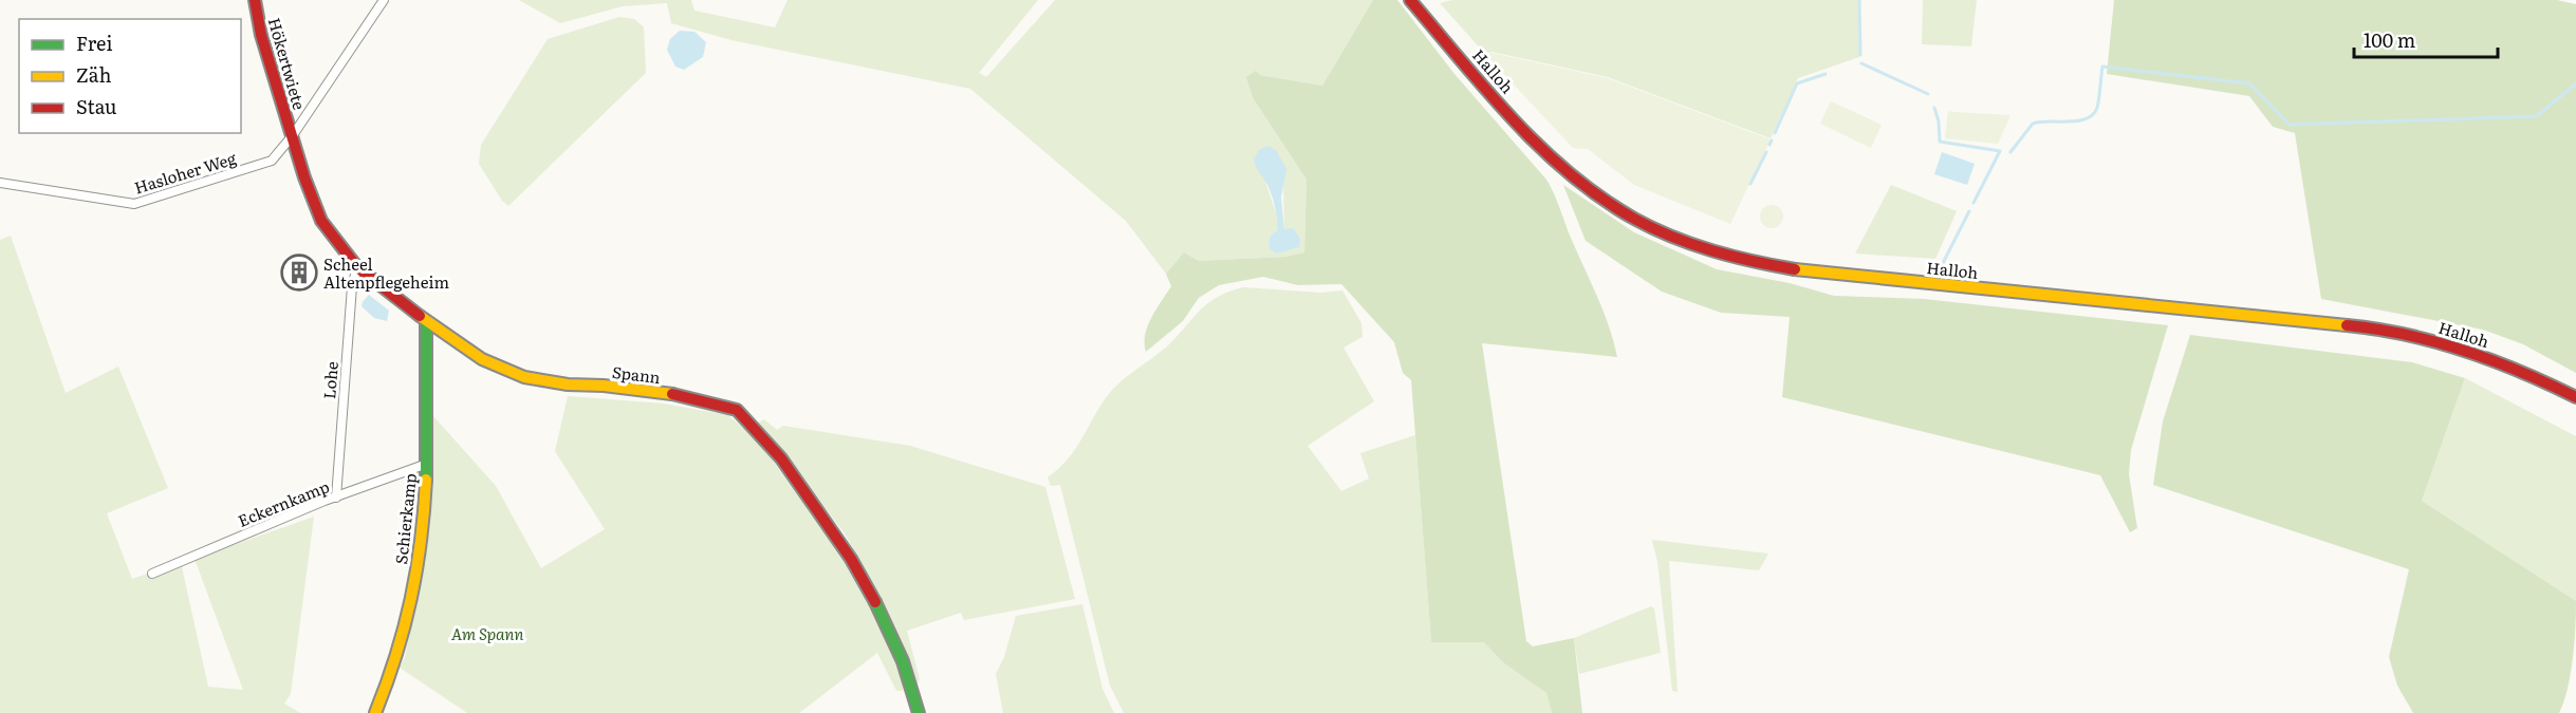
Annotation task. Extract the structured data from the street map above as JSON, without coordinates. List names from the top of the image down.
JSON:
{
  "streets": {
    "street": [
      "Hökertwiete",
      "Halloh",
      "Hasloher Weg",
      "Spann",
      "Lohe",
      "Eckernkamp",
      "Schierkamp"
    ]
  },
  "crossings": [
    ["Hökertwiete", "Hasloher Weg"],
    ["Hökertwiete", "Spann"],
    ["Hasloher Weg", "Spann"],
    ["Spann", "Lohe"],
    ["Spann", "Schierkamp"],
    ["Lohe", "Eckernkamp"],
    ["Eckernkamp", "Schierkamp"]
  ],
  "parks": ["Am Spann"],
  "places": {
    "building": ["Scheel Altenpflegeheim"]
  },
  "legend": ["Frei", "Zäh", "Stau"],
  "scale_bar": "100 m"
}
